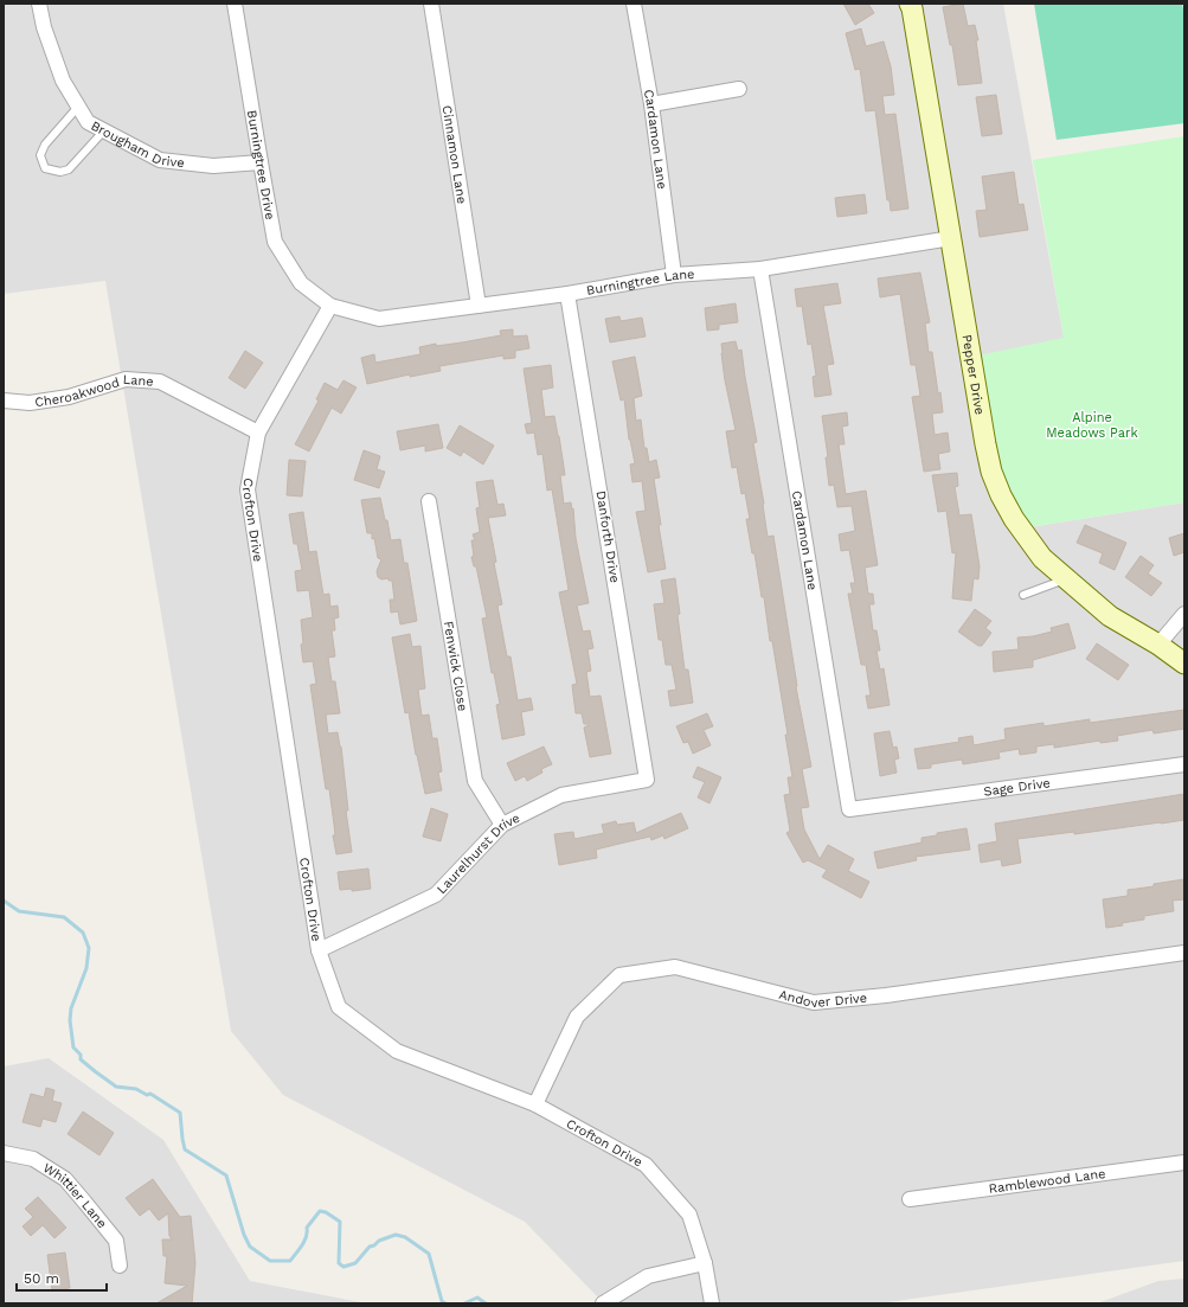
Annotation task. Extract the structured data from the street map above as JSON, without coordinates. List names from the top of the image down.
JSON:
{
  "streets": {
    "street": [
      "Cardamon Lane",
      "Brougham Drive",
      "Cinnamon Lane",
      "Burningtree Drive",
      "Burningtree Lane",
      "Pepper Drive",
      "Cheroakwood Lane",
      "Crofton Drive",
      "Danforth Drive",
      "Fenwick Close",
      "Sage Drive",
      "Laurelhurst Drive",
      "Andover Drive",
      "Ramblewood Lane",
      "Whittier Lane"
    ]
  },
  "crossings": [
    ["Cardamon Lane", "Burningtree Lane"],
    ["Cardamon Lane", "Sage Drive"],
    ["Brougham Drive", "Burningtree Drive"],
    ["Cinnamon Lane", "Burningtree Lane"],
    ["Burningtree Drive", "Burningtree Lane"],
    ["Burningtree Drive", "Crofton Drive"],
    ["Burningtree Lane", "Pepper Drive"],
    ["Burningtree Lane", "Crofton Drive"],
    ["Burningtree Lane", "Danforth Drive"],
    ["Cheroakwood Lane", "Crofton Drive"],
    ["Crofton Drive", "Laurelhurst Drive"],
    ["Crofton Drive", "Andover Drive"],
    ["Danforth Drive", "Laurelhurst Drive"],
    ["Fenwick Close", "Laurelhurst Drive"]
  ],
  "parks": ["Alpine Meadows Park"],
  "scale_bar": "50 m"
}
